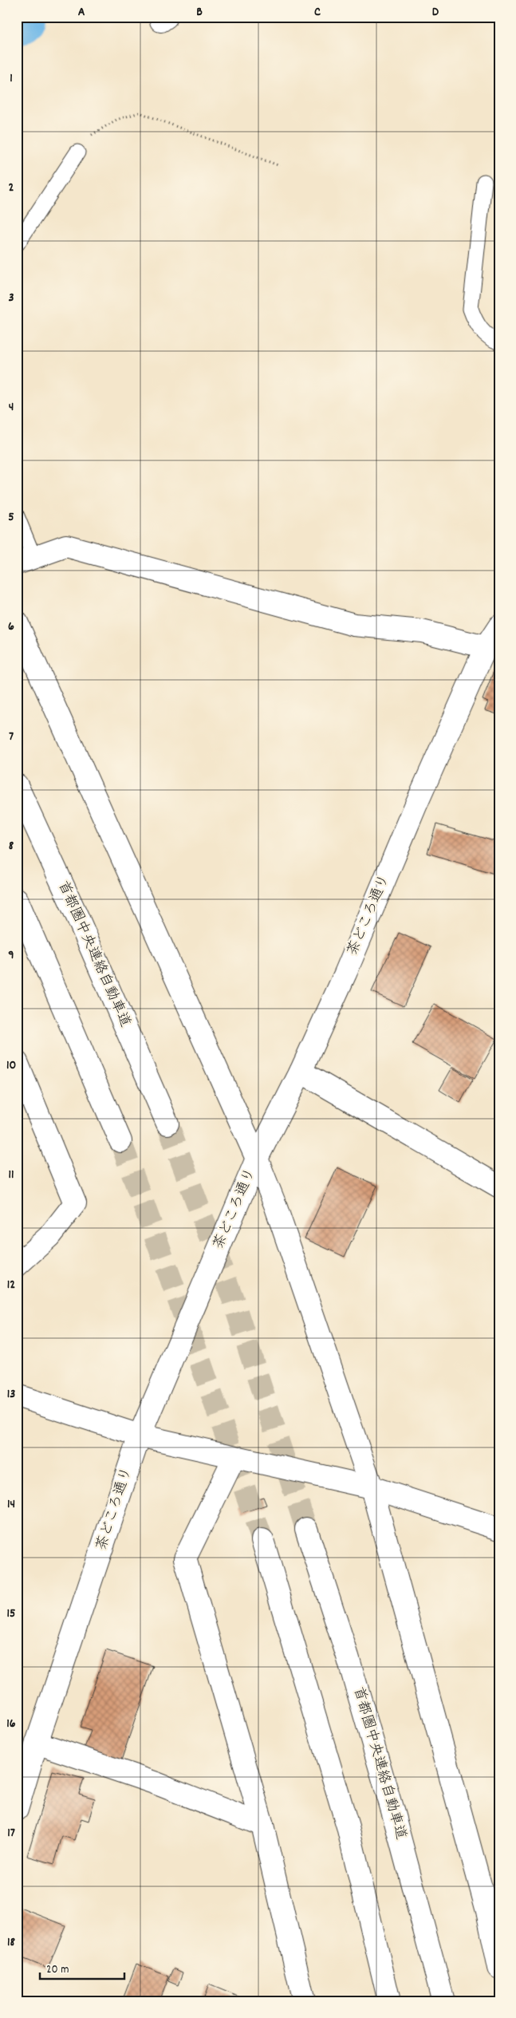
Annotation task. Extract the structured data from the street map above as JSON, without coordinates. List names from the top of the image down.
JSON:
{
  "streets": {
    "main road": ["茶どころ通り", "首都圏中央連絡自動車道"]
  },
  "scale_bar": "20 m",
  "grid": {
    "columns": [
      "A",
      "B",
      "C",
      "D"
    ],
    "rows": [
      "1",
      "2",
      "3",
      "4",
      "5",
      "6",
      "7",
      "8",
      "9",
      "10",
      "11",
      "12",
      "13",
      "14",
      "15",
      "16",
      "17",
      "18"
    ]
  }
}
